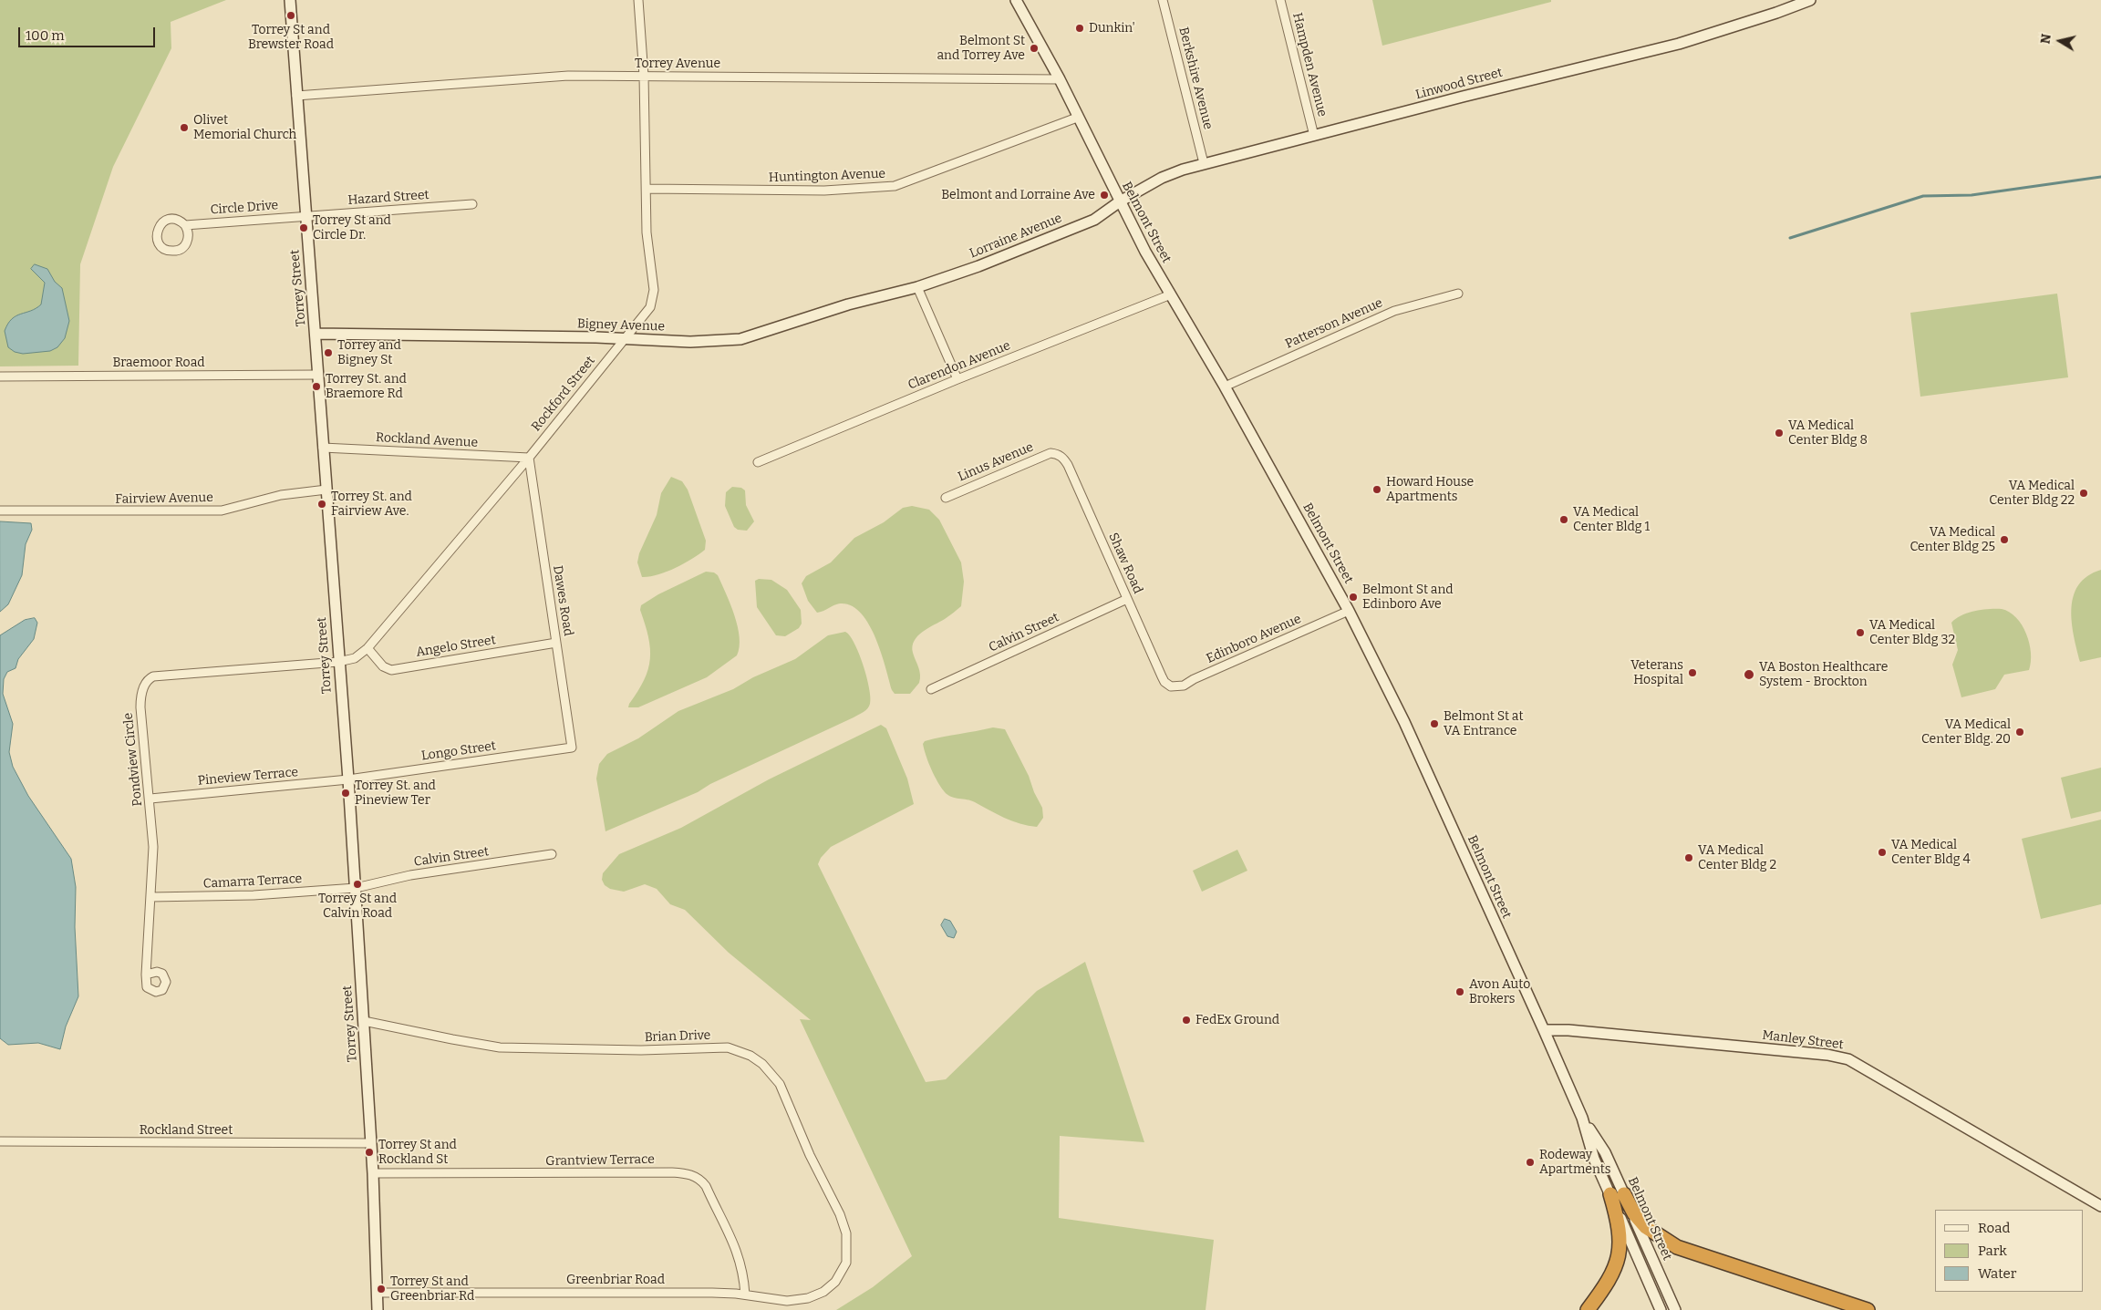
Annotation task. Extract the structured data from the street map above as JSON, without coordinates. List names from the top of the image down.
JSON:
{
  "streets": {
    "main road": [
      "Linwood Street",
      "Belmont Street",
      "Lorraine Avenue",
      "Torrey Street",
      "Bigney Avenue",
      "Manley Street"
    ],
    "street": [
      "Torrey Avenue",
      "Hampden Avenue",
      "Berkshire Avenue",
      "Huntington Avenue",
      "Hazard Street",
      "Circle Drive",
      "Patterson Avenue",
      "Braemoor Road",
      "Clarendon Avenue",
      "Rockford Street",
      "Rockland Avenue",
      "Linus Avenue",
      "Fairview Avenue",
      "Shaw Road",
      "Dawes Road",
      "Calvin Street",
      "Edinboro Avenue",
      "Angelo Street",
      "Longo Street",
      "Pondview Circle",
      "Pineview Terrace",
      "Camarra Terrace",
      "Brian Drive",
      "Rockland Street",
      "Grantview Terrace",
      "Greenbriar Road"
    ]
  },
  "crossings": [
    ["Torrey Avenue", "Belmont Street"],
    ["Torrey Avenue", "Torrey Street"],
    ["Torrey Avenue", "Rockford Street"],
    ["Hampden Avenue", "Linwood Street"],
    ["Berkshire Avenue", "Linwood Street"],
    ["Linwood Street", "Belmont Street"],
    ["Linwood Street", "Lorraine Avenue"],
    ["Huntington Avenue", "Belmont Street"],
    ["Huntington Avenue", "Rockford Street"],
    ["Hazard Street", "Circle Drive"],
    ["Hazard Street", "Torrey Street"],
    ["Circle Drive", "Torrey Street"],
    ["Belmont Street", "Lorraine Avenue"],
    ["Belmont Street", "Patterson Avenue"],
    ["Belmont Street", "Clarendon Avenue"],
    ["Belmont Street", "Edinboro Avenue"],
    ["Belmont Street", "Manley Street"],
    ["Lorraine Avenue", "Bigney Avenue"],
    ["Torrey Street", "Bigney Avenue"],
    ["Torrey Street", "Braemoor Road"],
    ["Torrey Street", "Rockford Street"],
    ["Torrey Street", "Rockland Avenue"],
    ["Torrey Street", "Fairview Avenue"],
    ["Torrey Street", "Calvin Street"],
    ["Torrey Street", "Longo Street"],
    ["Torrey Street", "Pondview Circle"],
    ["Torrey Street", "Pineview Terrace"],
    ["Torrey Street", "Camarra Terrace"],
    ["Torrey Street", "Brian Drive"],
    ["Torrey Street", "Rockland Street"],
    ["Torrey Street", "Grantview Terrace"],
    ["Torrey Street", "Greenbriar Road"],
    ["Bigney Avenue", "Rockford Street"],
    ["Rockford Street", "Rockland Avenue"],
    ["Rockford Street", "Dawes Road"],
    ["Rockford Street", "Angelo Street"],
    ["Rockford Street", "Pondview Circle"],
    ["Rockland Avenue", "Dawes Road"],
    ["Linus Avenue", "Shaw Road"],
    ["Shaw Road", "Calvin Street"],
    ["Shaw Road", "Edinboro Avenue"],
    ["Dawes Road", "Angelo Street"],
    ["Dawes Road", "Longo Street"],
    ["Calvin Street", "Camarra Terrace"],
    ["Longo Street", "Pineview Terrace"],
    ["Pondview Circle", "Pineview Terrace"],
    ["Pondview Circle", "Camarra Terrace"],
    ["Brian Drive", "Greenbriar Road"],
    ["Grantview Terrace", "Greenbriar Road"]
  ],
  "places": [
    "Torrey St and Brewster Road",
    "Dunkin'",
    "Belmont St and Torrey Ave",
    "Olivet Memorial Church",
    "Belmont and Lorraine Ave",
    "Torrey St and Circle Dr.",
    "Torrey and Bigney St",
    "Torrey St. and Braemore Rd",
    "VA Medical Center Bldg 8",
    "Howard House Apartments",
    "VA Medical Center Bldg 22",
    "Torrey St. and Fairview Ave.",
    "VA Medical Center Bldg 1",
    "VA Medical Center Bldg 25",
    "Belmont St and Edinboro Ave",
    "VA Medical Center Bldg 32",
    "Veterans Hospital",
    "VA Boston Healthcare System - Brockton",
    "Belmont St at VA Entrance",
    "VA Medical Center Bldg. 20",
    "Torrey St. and Pineview Ter",
    "VA Medical Center Bldg 4",
    "VA Medical Center Bldg 2",
    "Torrey St and Calvin Road",
    "Avon Auto Brokers",
    "FedEx Ground",
    "Torrey St and Rockland St",
    "Rodeway Apartments",
    "Torrey St and Greenbriar Rd"
  ],
  "legend": ["Road", "Park", "Water"],
  "scale_bar": "100 m",
  "north": "left"
}
